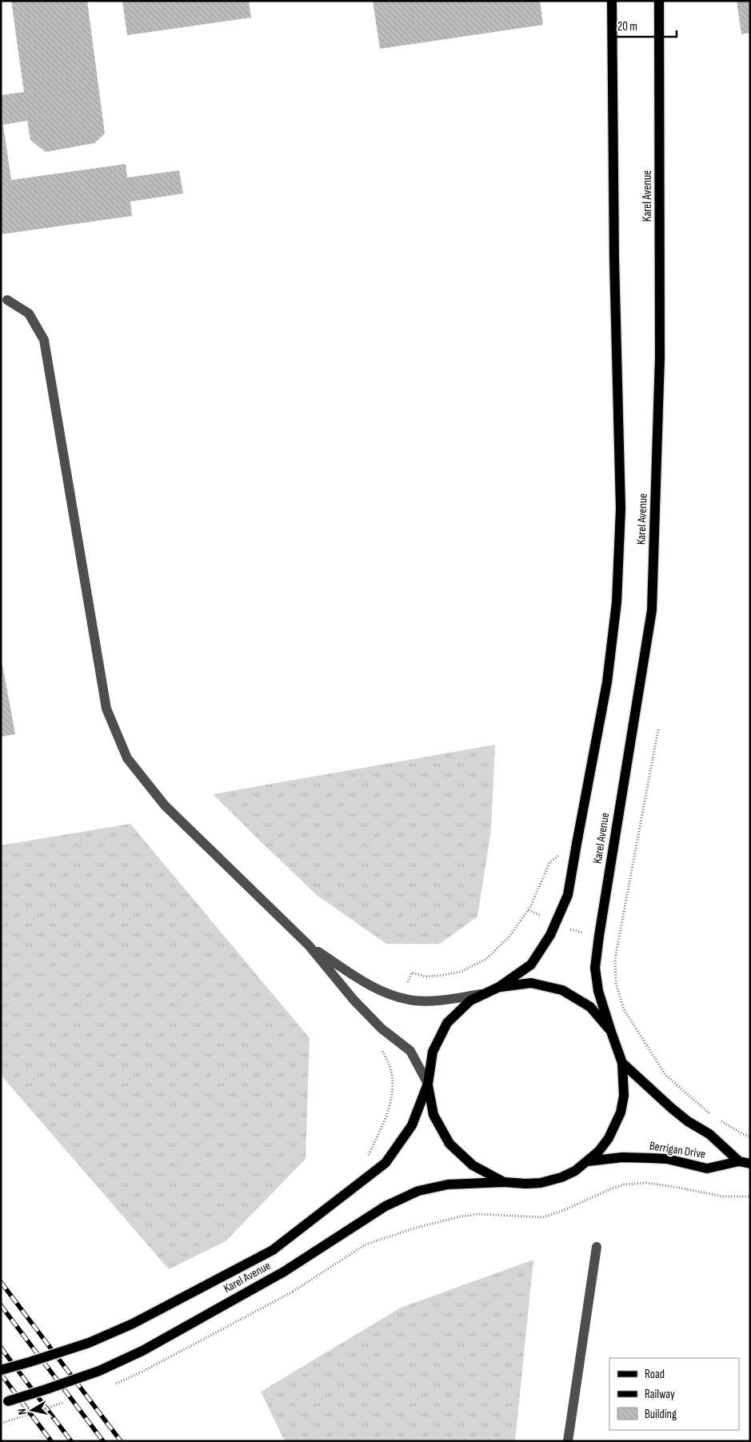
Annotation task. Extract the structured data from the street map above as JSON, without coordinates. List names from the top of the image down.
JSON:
{
  "streets": {
    "main road": ["Karel Avenue", "Berrigan Drive"]
  },
  "crossings": [
    ["Karel Avenue", "Berrigan Drive"]
  ],
  "legend": ["Road", "Railway", "Building"],
  "scale_bar": "20 m",
  "north": "left"
}
